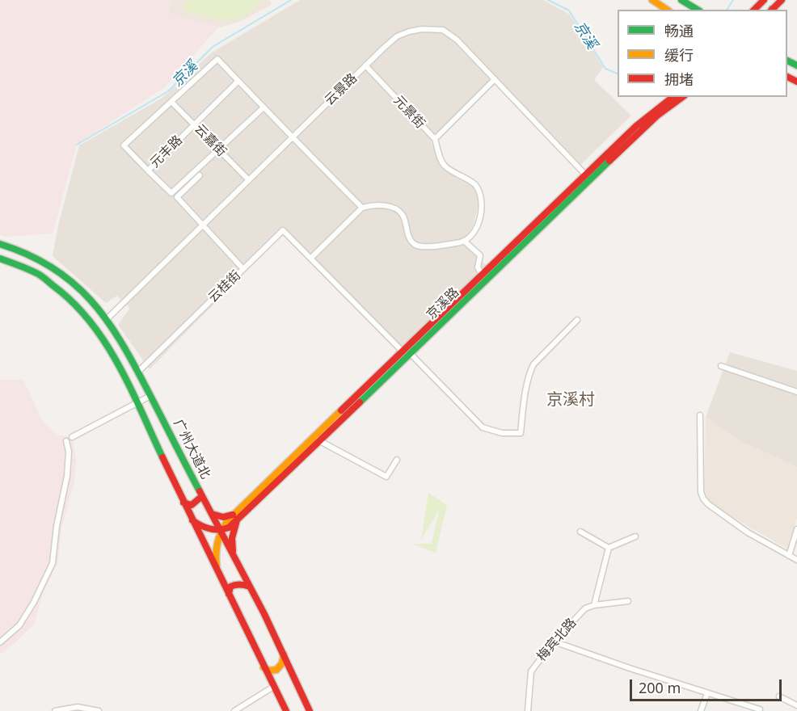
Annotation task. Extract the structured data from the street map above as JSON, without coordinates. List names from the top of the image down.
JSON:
{
  "streets": {
    "main road": ["京溪路", "广州大道北"],
    "street": [
      "云景路",
      "元景街",
      "云嘉街",
      "元丰路",
      "云桂街",
      "梅宾北路"
    ]
  },
  "crossings": [
    ["云景路", "元景街"],
    ["云景路", "云嘉街"],
    ["云景路", "京溪路"],
    ["云景路", "广州大道北"],
    ["云嘉街", "元丰路"],
    ["云桂街", "京溪路"],
    ["云桂街", "广州大道北"],
    ["京溪路", "广州大道北"]
  ],
  "districts": ["京溪村"],
  "water": ["京溪"],
  "legend": ["畅通", "缓行", "拥堵"],
  "scale_bar": "200 m"
}
